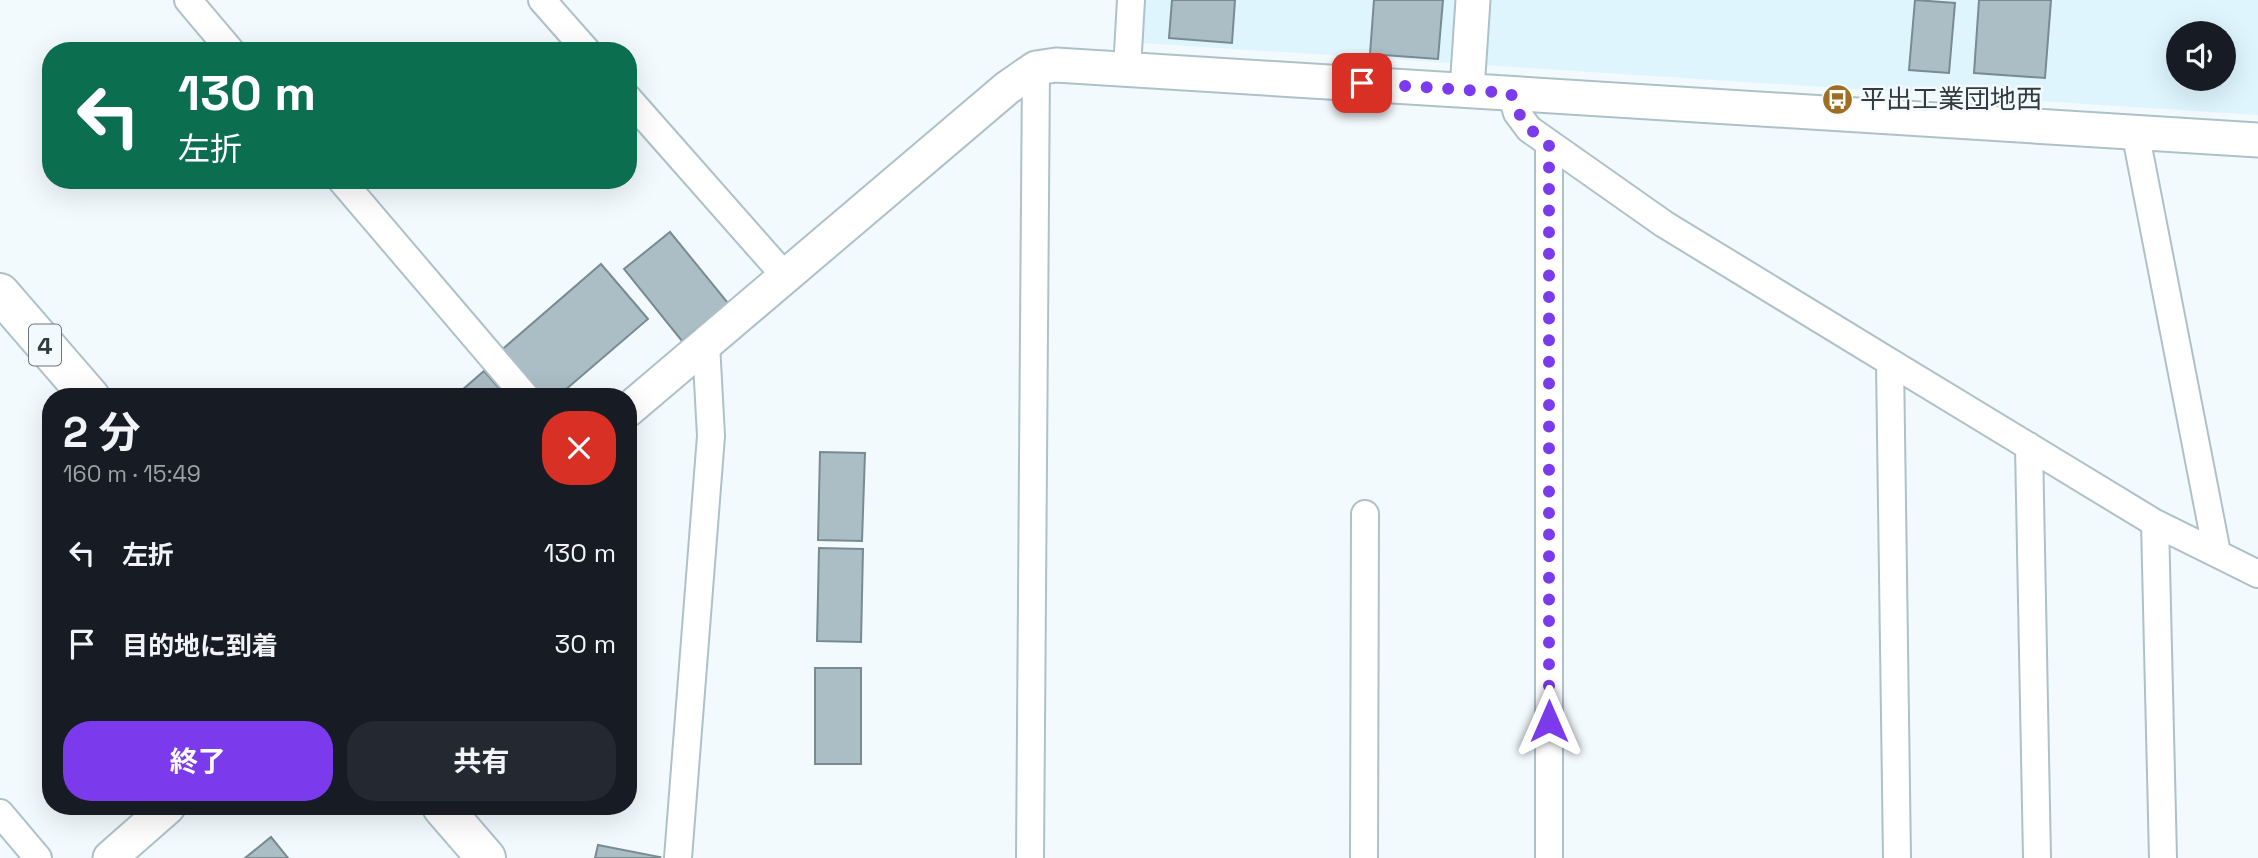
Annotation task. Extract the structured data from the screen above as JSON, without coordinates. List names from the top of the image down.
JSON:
{
  "streets": {
    "highway": ["4"]
  },
  "places": {
    "bus stop": ["平出工業団地西"]
  },
  "page": {
    "turn": ["130 m", "左折"],
    "heading": ["2 分", "160 m · 15:49"],
    "list": [
      {
        "name": "左折",
        "value": "130 m"
      },
      {
        "name": "目的地に到着",
        "value": "30 m"
      }
    ],
    "buttons": ["終了", "共有"]
  }
}
